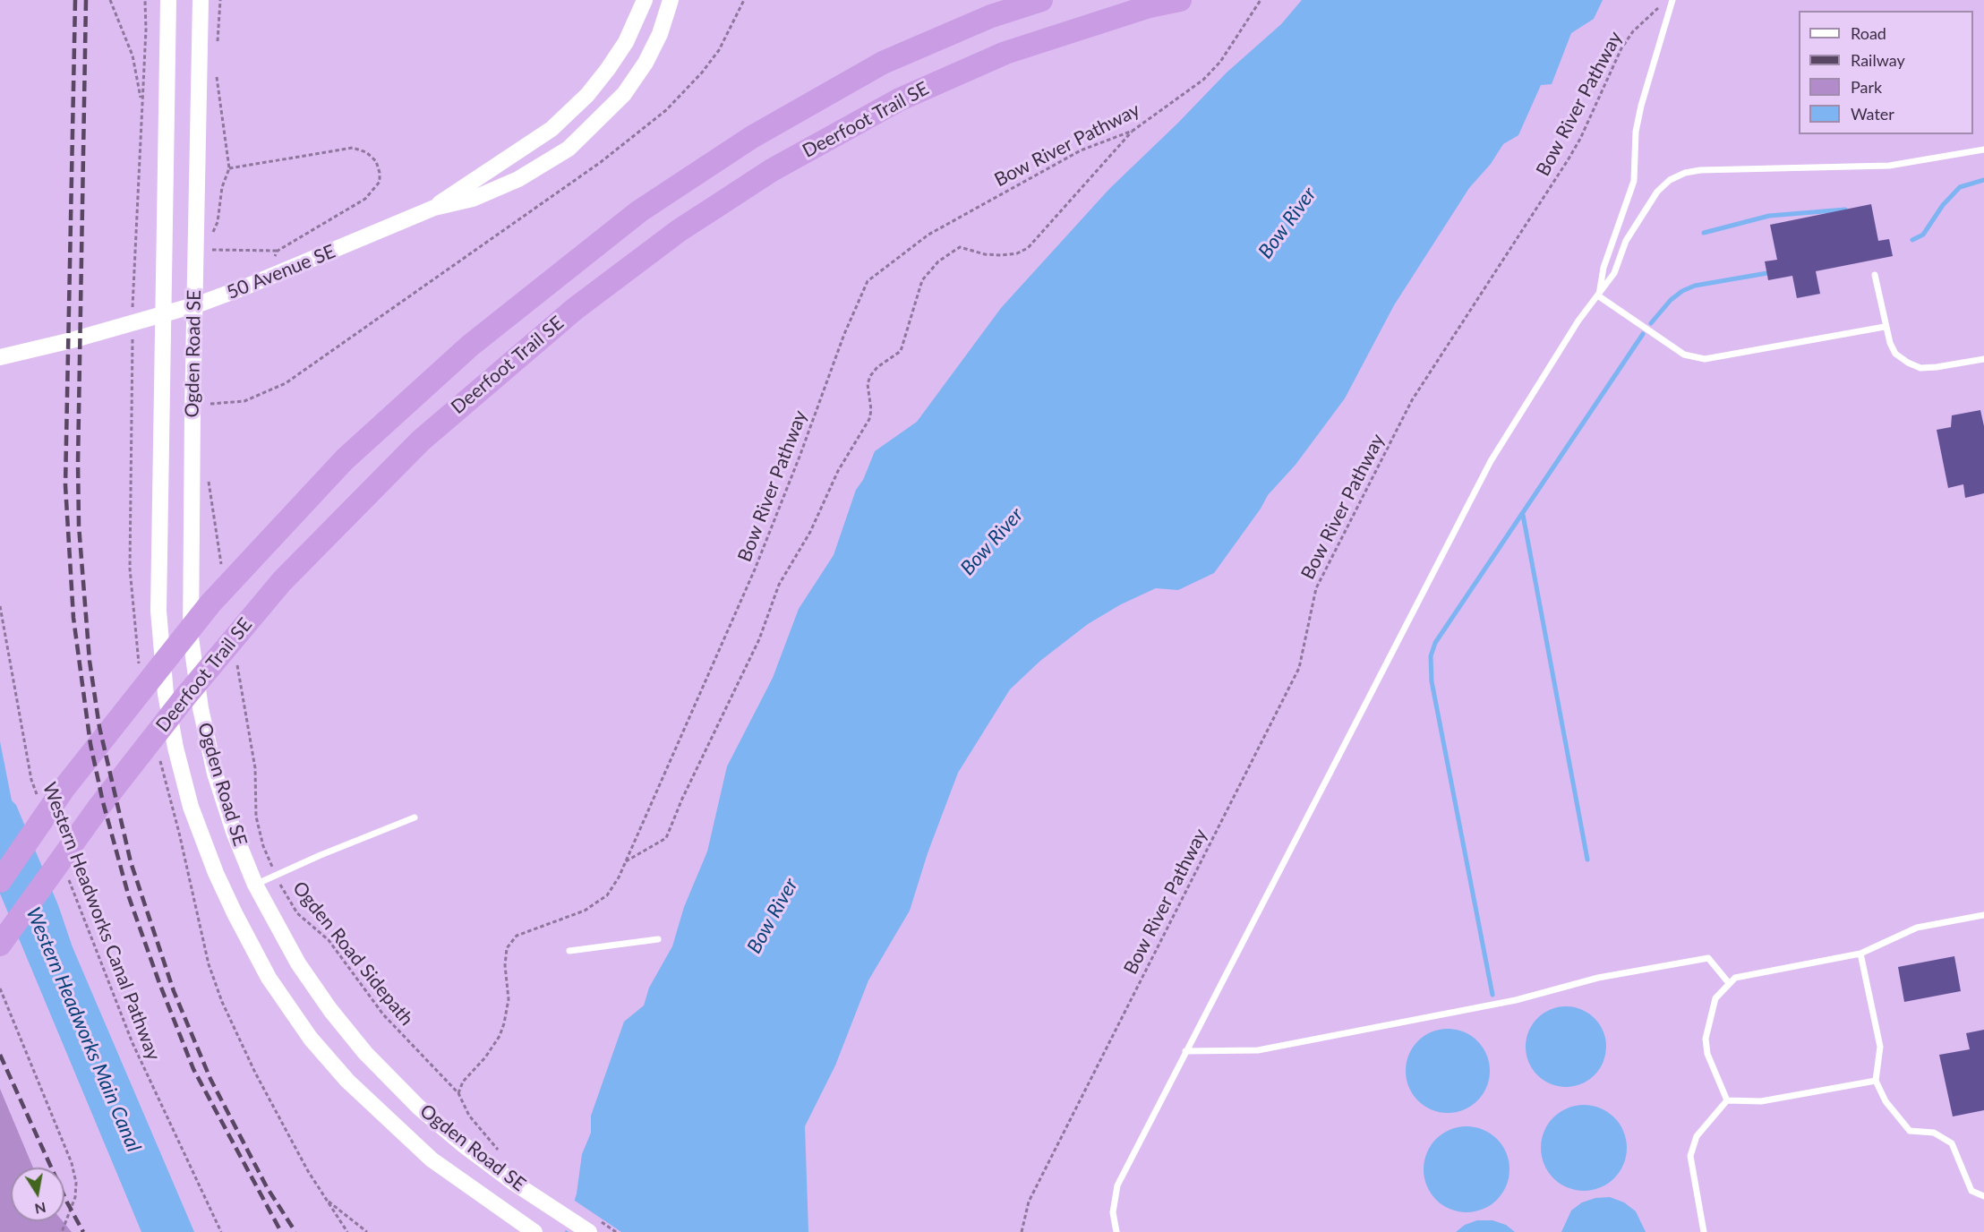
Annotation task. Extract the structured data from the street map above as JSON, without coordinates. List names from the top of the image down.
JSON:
{
  "streets": {
    "highway": ["Deerfoot Trail SE"],
    "street": ["50 Avenue SE", "Ogden Road SE"],
    "path": ["Bow River Pathway", "Western Headworks Canal Pathway", "Ogden Road Sidepath"]
  },
  "crossings": [
    ["Bow River Pathway", "Ogden Road Sidepath"]
  ],
  "water": ["Bow River", "Western Headworks Main Canal"],
  "legend": [
    "Road",
    "Railway",
    "Park",
    "Water"
  ],
  "north": "bottom"
}
